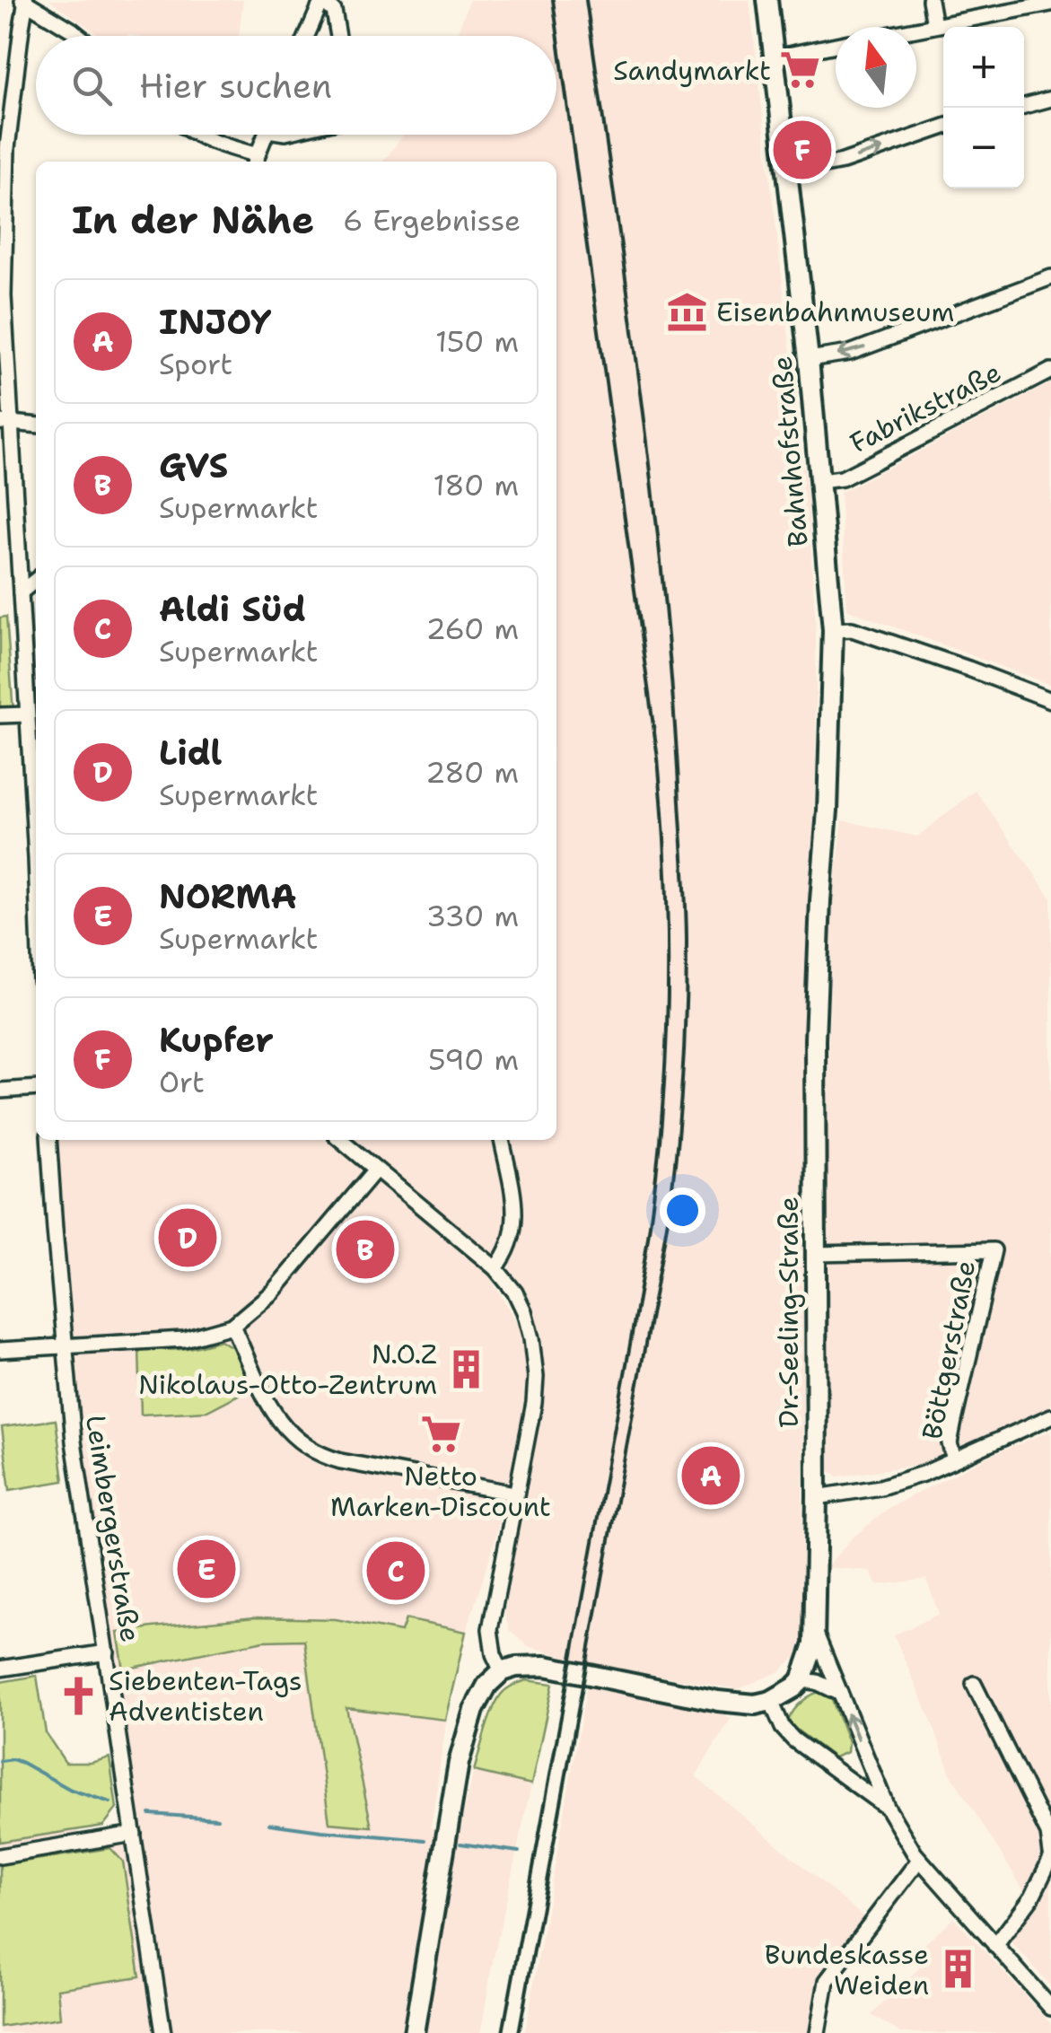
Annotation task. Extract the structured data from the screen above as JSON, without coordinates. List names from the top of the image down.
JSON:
{
  "streets": {
    "main road": ["Bahnhofstraße", "Dr.-Seeling-Straße"],
    "street": ["Fabrikstraße", "Böttgerstraße", "Leimbergerstraße"]
  },
  "crossings": [
    ["Fabrikstraße", "Bahnhofstraße"],
    ["Bahnhofstraße", "Dr.-Seeling-Straße"],
    ["Dr.-Seeling-Straße", "Böttgerstraße"]
  ],
  "places": {
    "supermarket": ["Sandymarkt", "Netto Marken-Discount"],
    "museum": ["Eisenbahnmuseum"],
    "building": ["N.O.Z Nikolaus-Otto-Zentrum", "Bundeskasse Weiden"],
    "church": ["Siebenten-Tags Adventisten"]
  },
  "north": "top",
  "page": {
    "map_buttons": ["+", "−"],
    "search": "Hier suchen",
    "pins": [
      "F",
      "D",
      "B",
      "A",
      "E",
      "C"
    ],
    "heading": ["In der Nähe", "6 Ergebnisse"],
    "list": [
      {
        "mark": "A",
        "name": "INJOY",
        "note": "Sport",
        "value": "150 m"
      },
      {
        "mark": "B",
        "name": "GVS",
        "note": "Supermarkt",
        "value": "180 m"
      },
      {
        "mark": "C",
        "name": "Aldi Süd",
        "note": "Supermarkt",
        "value": "260 m"
      },
      {
        "mark": "D",
        "name": "Lidl",
        "note": "Supermarkt",
        "value": "280 m"
      },
      {
        "mark": "E",
        "name": "NORMA",
        "note": "Supermarkt",
        "value": "330 m"
      },
      {
        "mark": "F",
        "name": "Kupfer",
        "note": "Ort",
        "value": "590 m"
      }
    ]
  }
}
